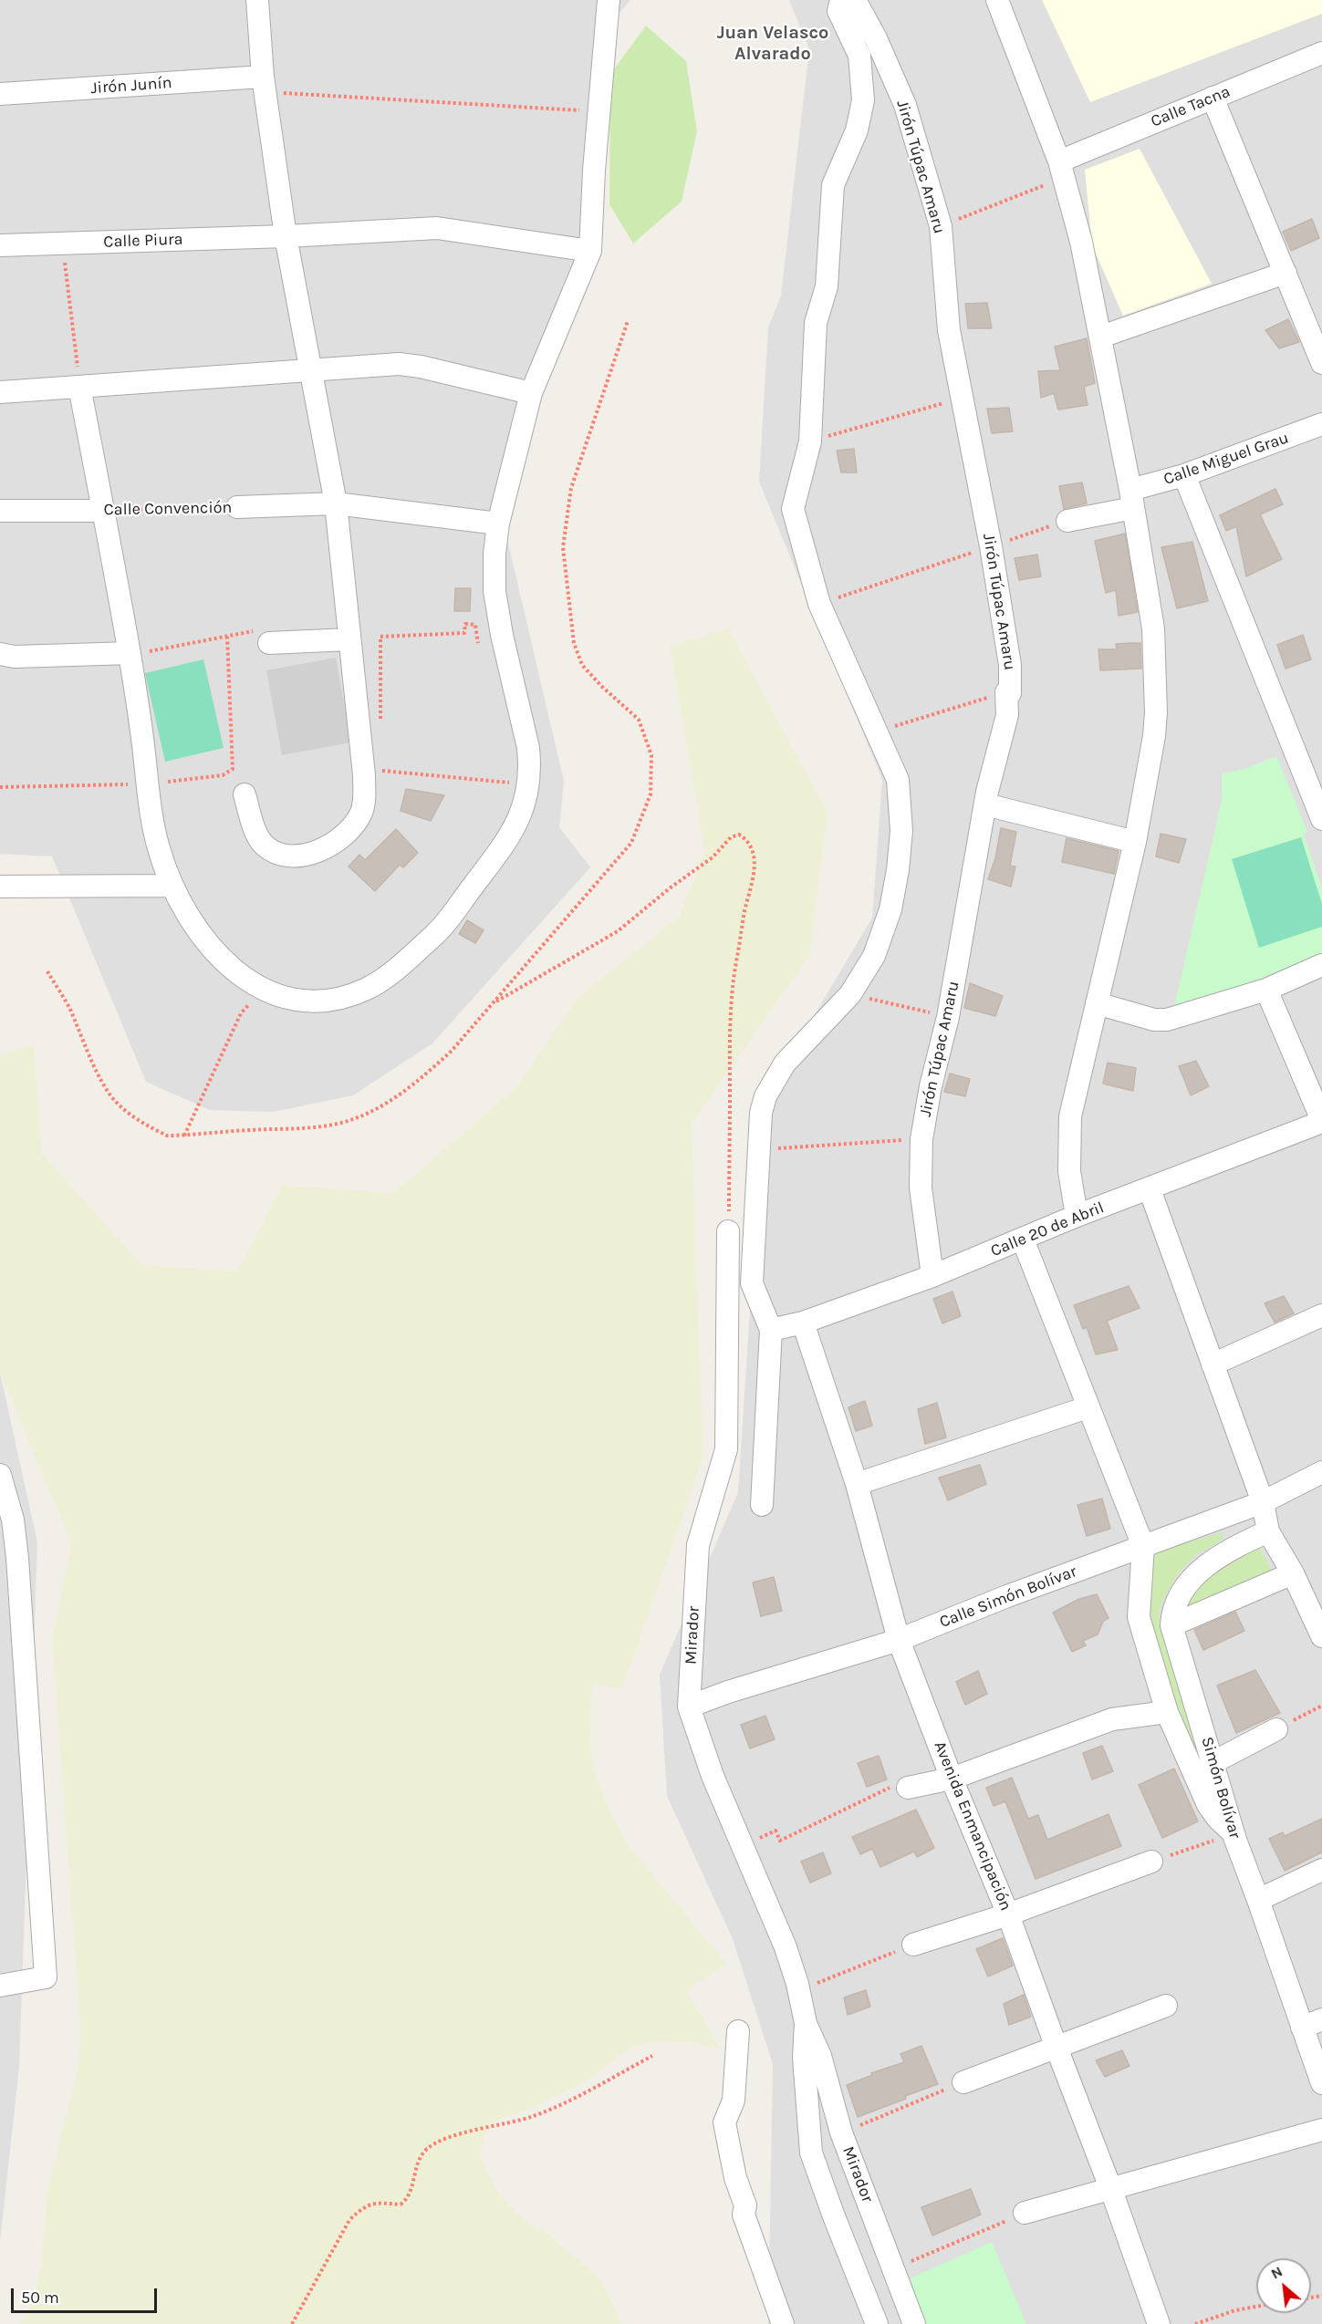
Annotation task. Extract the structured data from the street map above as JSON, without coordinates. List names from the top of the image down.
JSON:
{
  "streets": {
    "street": [
      "Jirón Junín",
      "Calle Tacna",
      "Jirón Túpac Amaru",
      "Calle Piura",
      "Calle Miguel Grau",
      "Calle Convención",
      "Calle 20 de Abril",
      "Calle Simón Bolívar",
      "Mirador",
      "Simón Bolívar",
      "Avenida Enmancipación"
    ]
  },
  "crossings": [
    ["Jirón Túpac Amaru", "Calle 20 de Abril"],
    ["Calle 20 de Abril", "Avenida Enmancipación"],
    ["Calle Simón Bolívar", "Mirador"],
    ["Calle Simón Bolívar", "Avenida Enmancipación"]
  ],
  "districts": ["Juan Velasco Alvarado"],
  "scale_bar": "50 m",
  "north": "top left"
}
